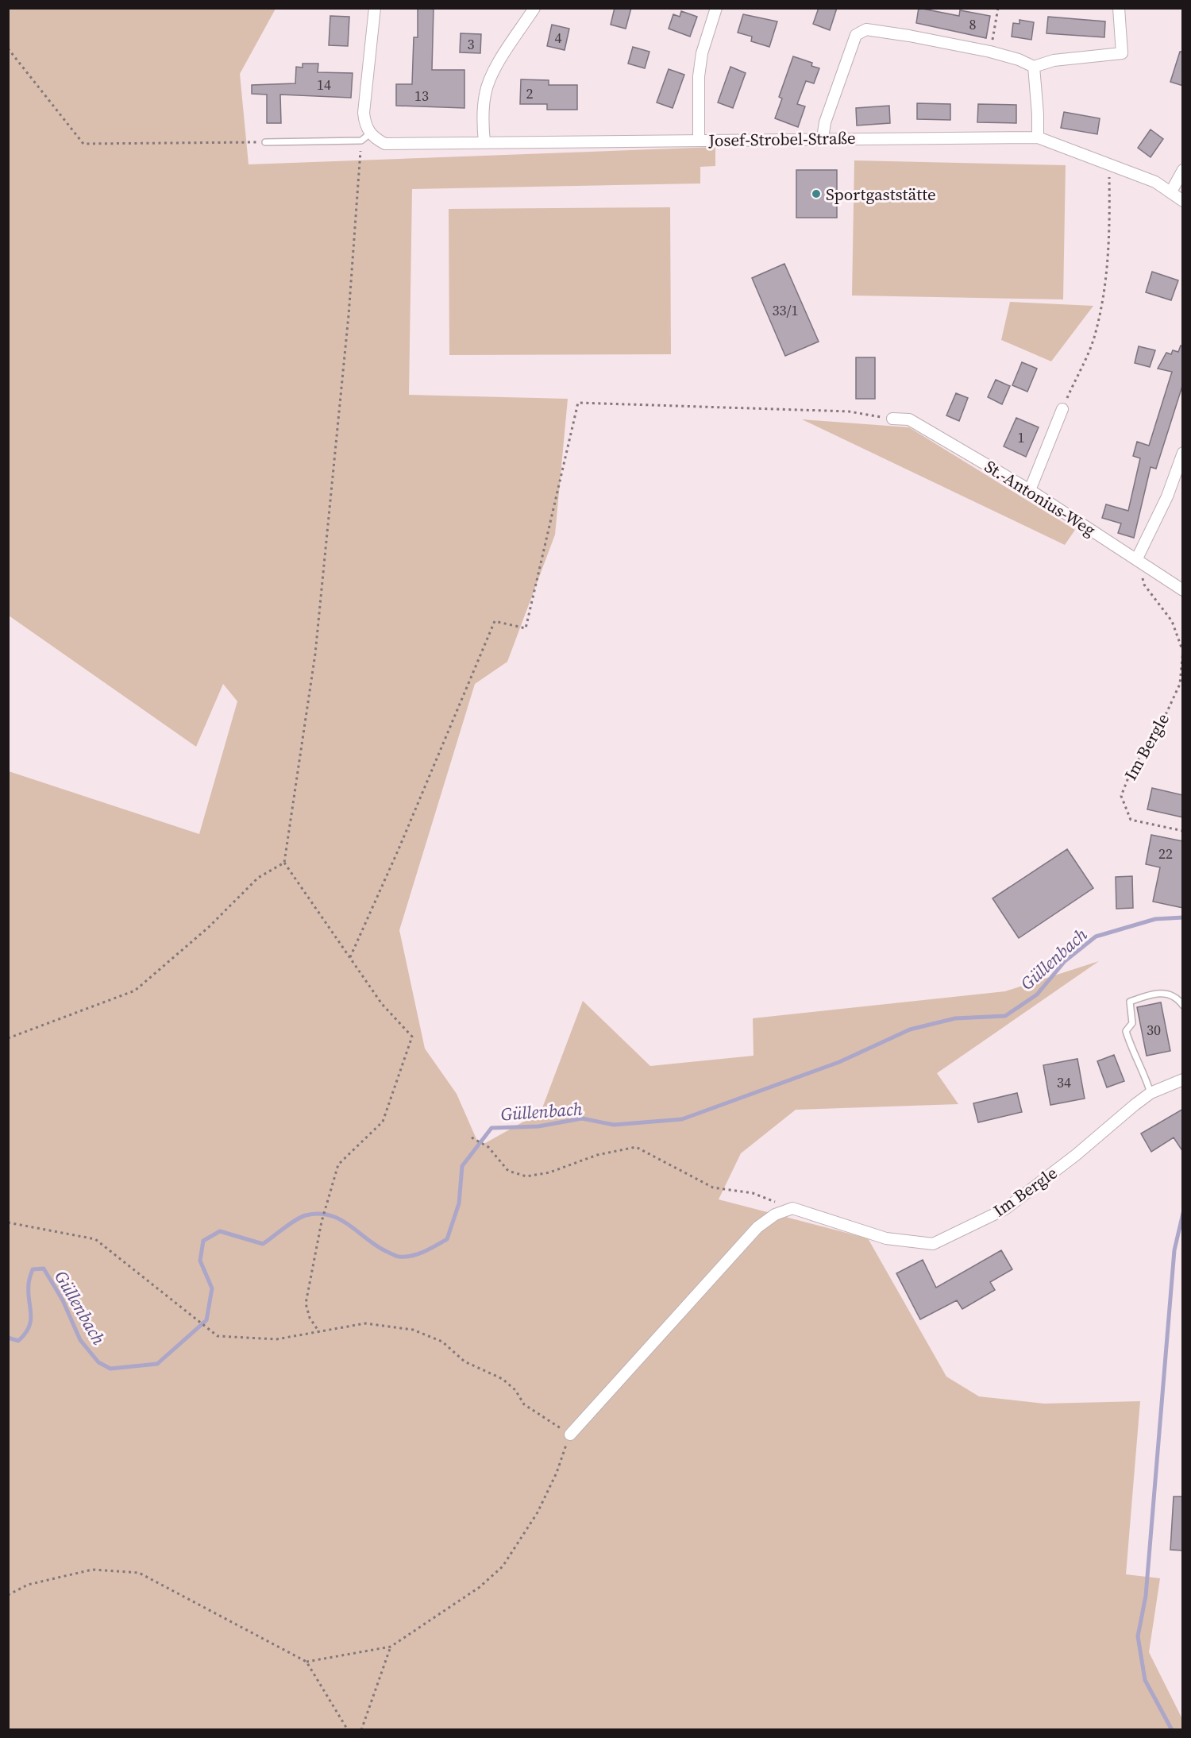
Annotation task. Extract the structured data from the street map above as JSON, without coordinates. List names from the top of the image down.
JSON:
{
  "streets": {
    "street": ["Josef-Strobel-Straße", "St.-Antonius-Weg", "Im Bergle"]
  },
  "crossings": [
    ["St.-Antonius-Weg", "Im Bergle"]
  ],
  "water": ["Güllenbach"],
  "places": ["Sportgaststätte"],
  "house_numbers": [
    "8",
    "4",
    "3",
    "14",
    "2",
    "13",
    "33/1",
    "1",
    "22",
    "30",
    "34"
  ]
}
